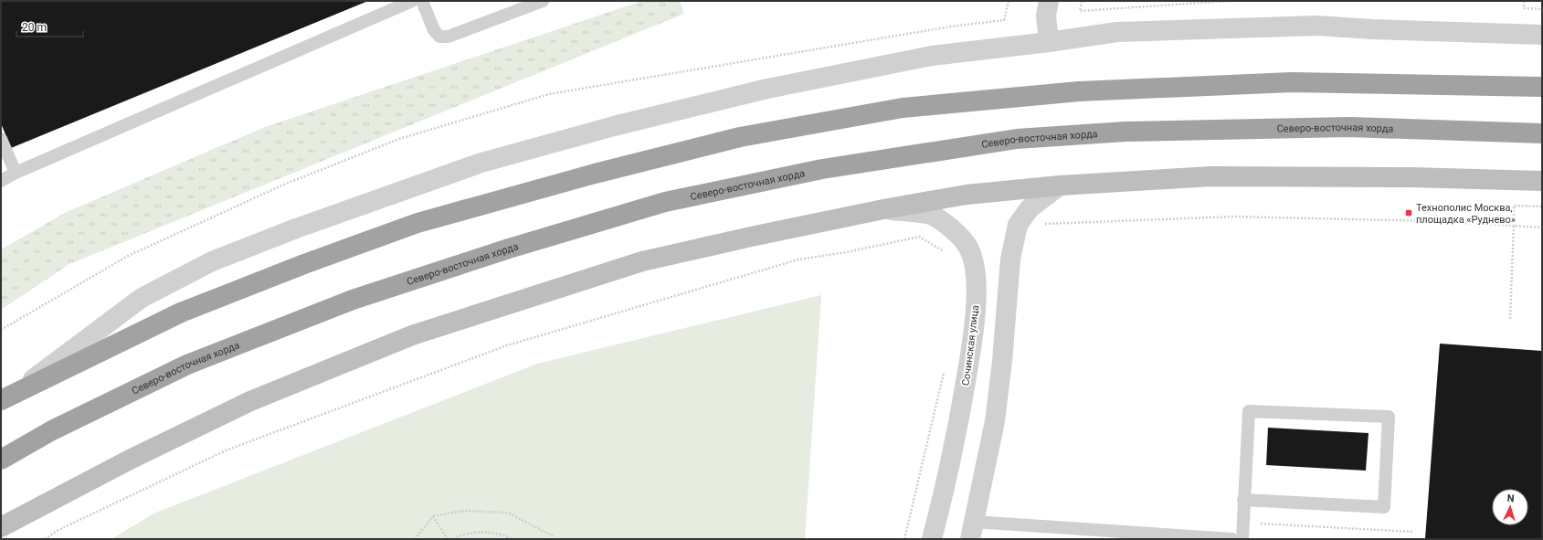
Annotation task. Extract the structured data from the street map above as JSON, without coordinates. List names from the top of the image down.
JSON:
{
  "streets": {
    "highway": ["Северо-восточная хорда"],
    "street": ["Сочинская улица"]
  },
  "places": {
    "transit": ["Технополис Москва, площадка «Руднево»"]
  },
  "scale_bar": "20 m",
  "north": "top"
}
